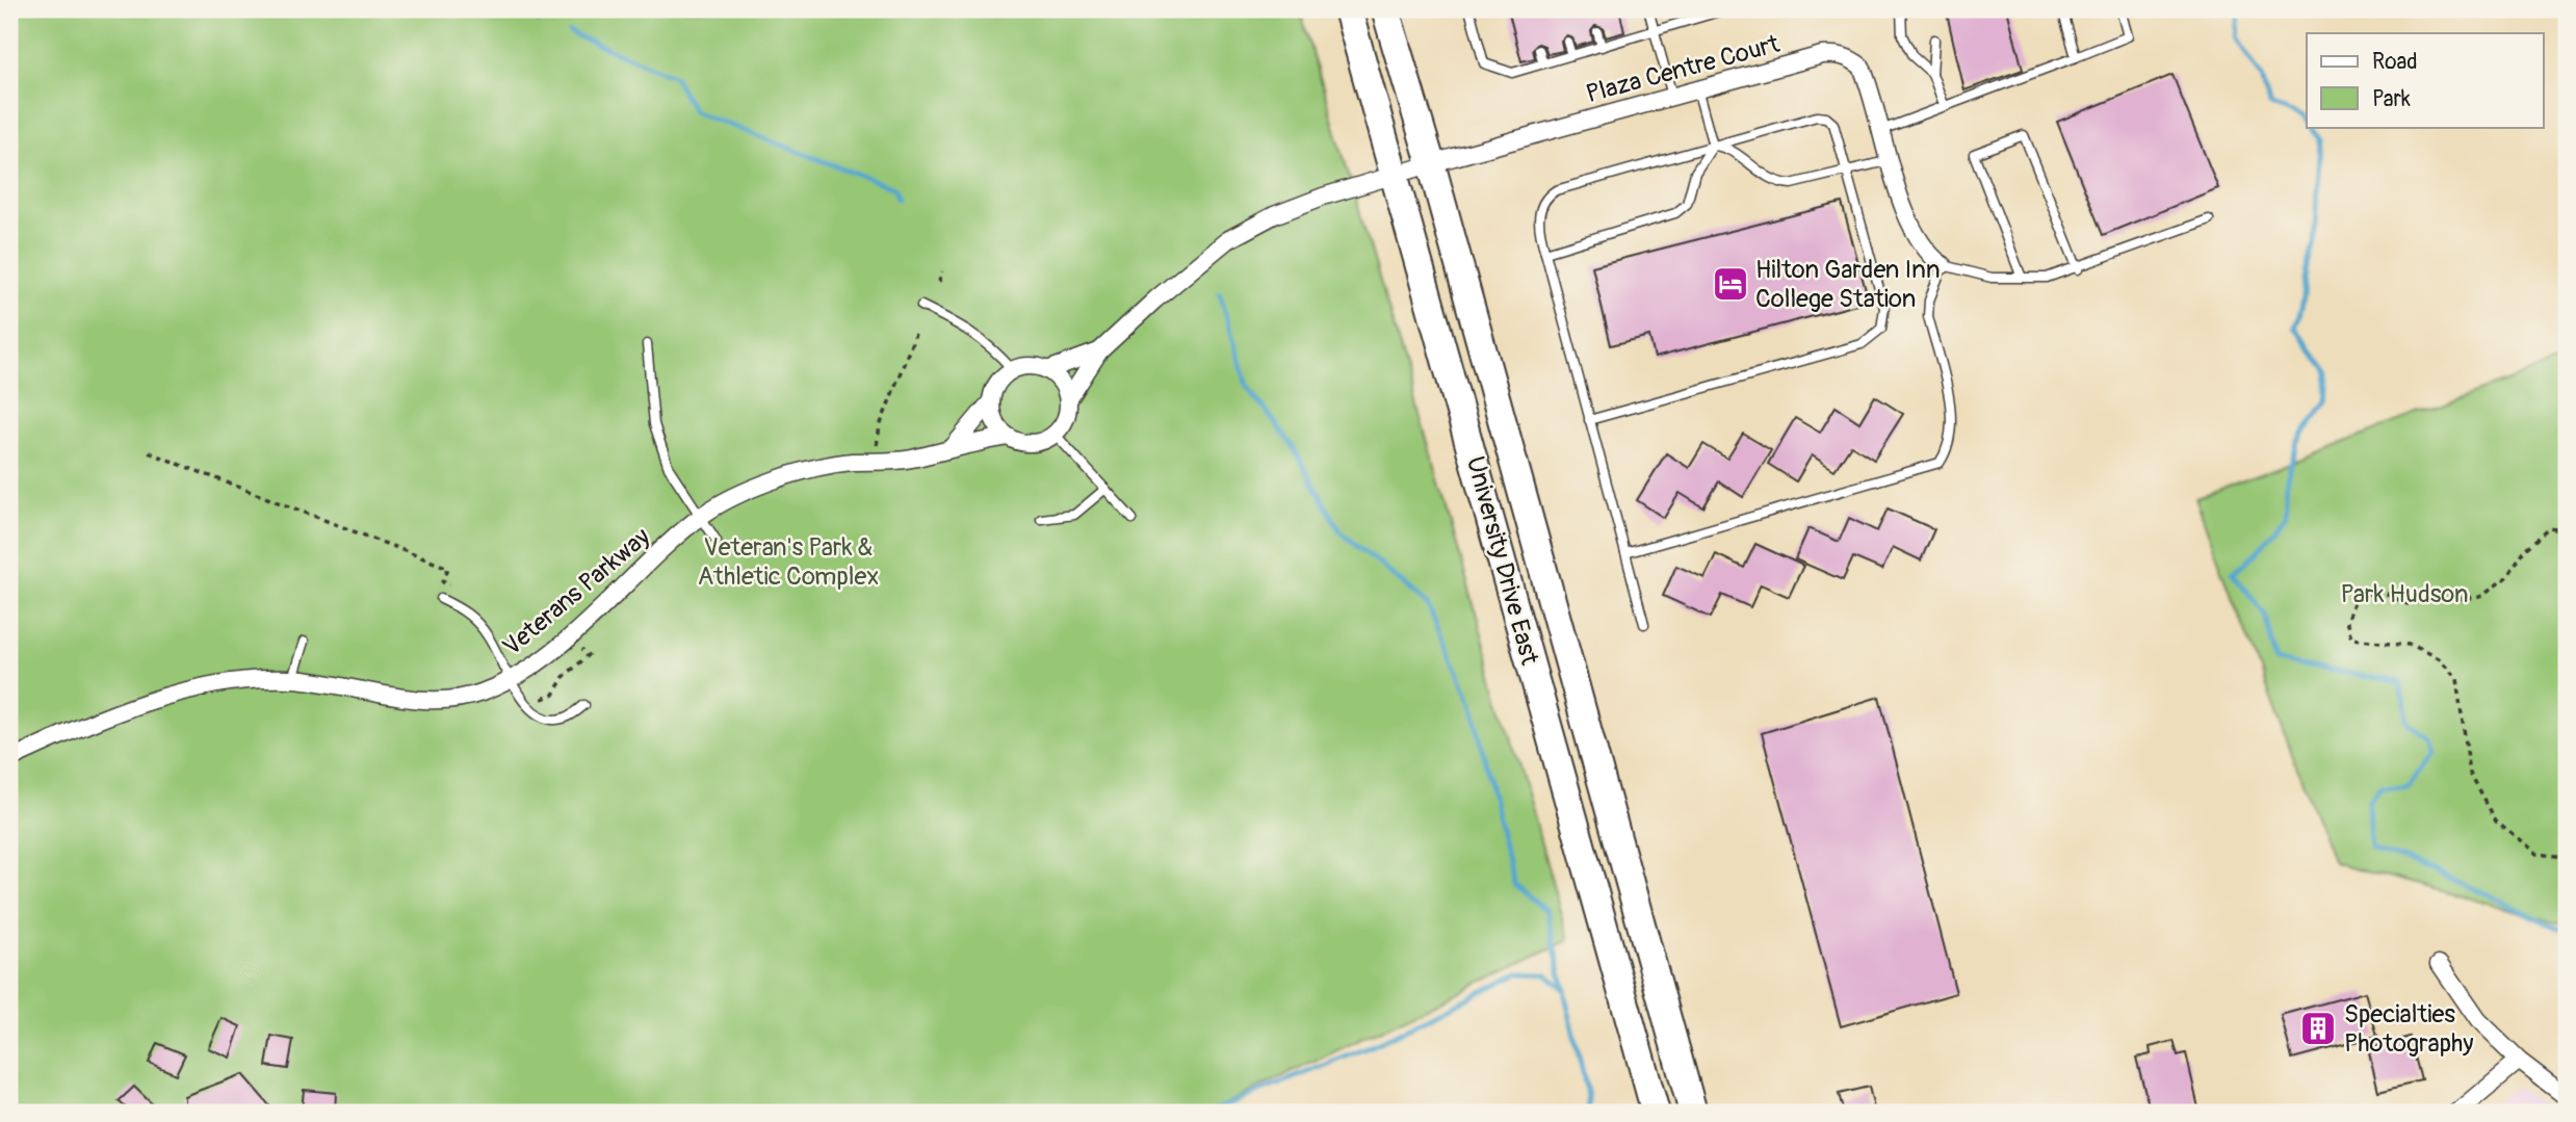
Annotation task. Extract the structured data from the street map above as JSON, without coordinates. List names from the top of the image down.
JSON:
{
  "streets": {
    "main road": ["University Drive East"],
    "street": ["Plaza Centre Court", "Veterans Parkway"]
  },
  "crossings": [
    ["Plaza Centre Court", "University Drive East"]
  ],
  "parks": ["Veteran's Park & Athletic Complex", "Park Hudson"],
  "places": {
    "hotel": ["Hilton Garden Inn College Station"],
    "building": ["Specialties Photography"]
  },
  "legend": ["Road", "Park"]
}
